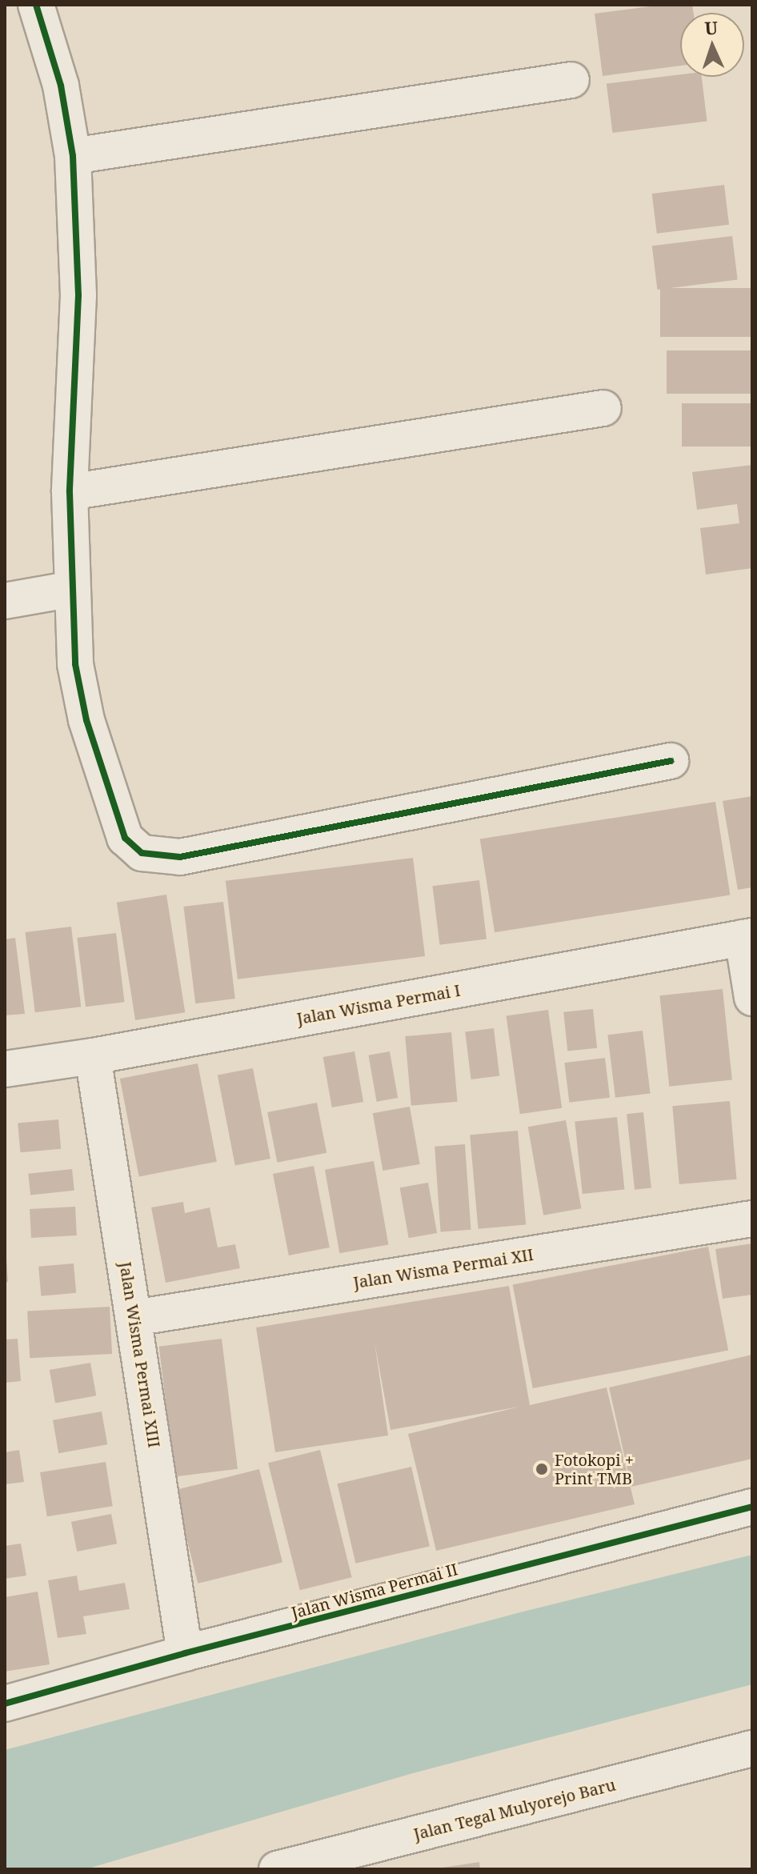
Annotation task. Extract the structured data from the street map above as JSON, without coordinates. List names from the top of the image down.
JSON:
{
  "streets": {
    "street": [
      "Jalan Wisma Permai I",
      "Jalan Wisma Permai XII",
      "Jalan Wisma Permai XIII",
      "Jalan Wisma Permai II",
      "Jalan Tegal Mulyorejo Baru"
    ]
  },
  "crossings": [
    ["Jalan Wisma Permai I", "Jalan Wisma Permai XIII"],
    ["Jalan Wisma Permai XII", "Jalan Wisma Permai XIII"],
    ["Jalan Wisma Permai XIII", "Jalan Wisma Permai II"]
  ],
  "places": ["Fotokopi + Print TMB"],
  "north": "top"
}
